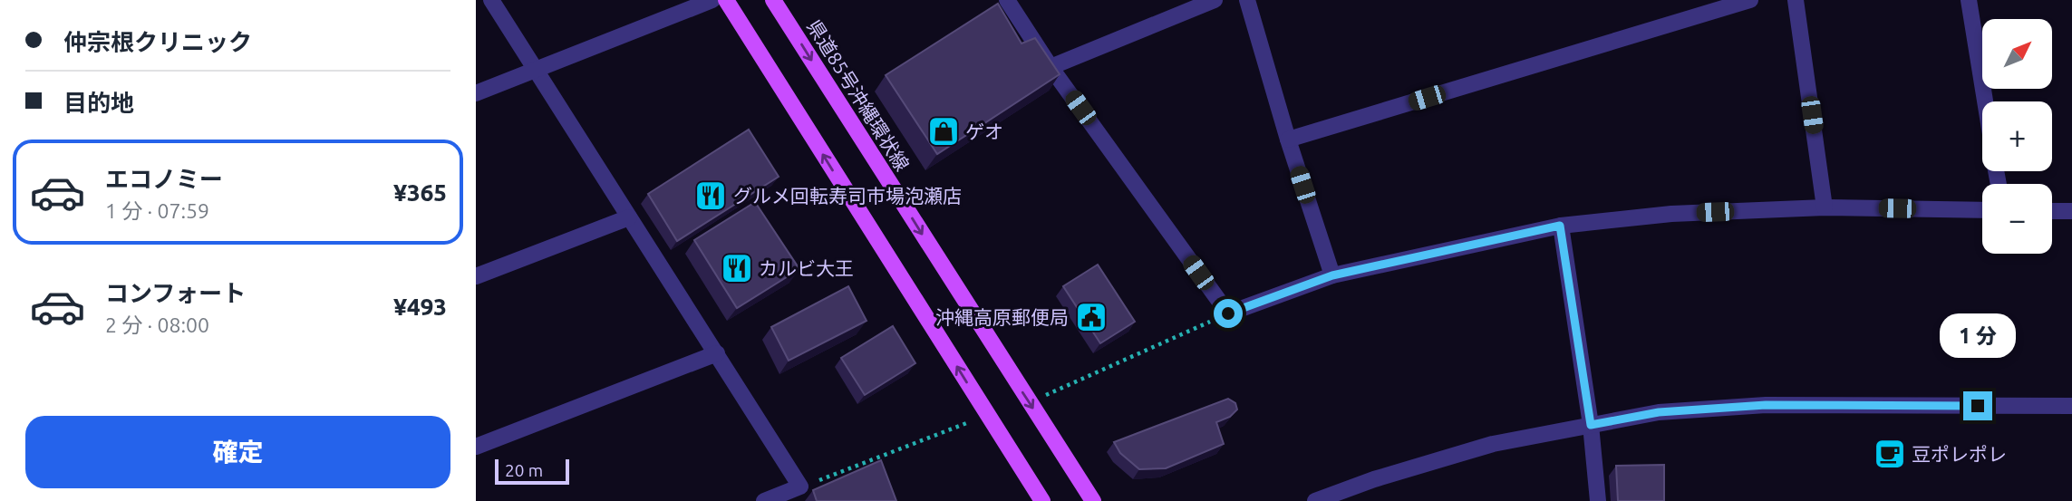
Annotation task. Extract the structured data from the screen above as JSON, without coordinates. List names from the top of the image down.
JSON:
{
  "streets": {
    "main road": ["県道85号沖縄環状線"]
  },
  "places": {
    "shop": ["ゲオ"],
    "restaurant": ["グルメ回転寿司市場泡瀬店", "カルビ大王"],
    "public building": ["沖縄高原郵便局"],
    "cafe": ["豆ポレポレ"]
  },
  "scale_bar": "20 m",
  "north": "top right",
  "page": {
    "banner": ["仲宗根クリニック", "目的地"],
    "map_buttons": ["+", "−"],
    "list": [
      {
        "name": "エコノミー",
        "note": "1 分 · 07:59",
        "value": "¥365"
      },
      {
        "name": "コンフォート",
        "note": "2 分 · 08:00",
        "value": "¥493"
      }
    ],
    "bubble": "1 分",
    "buttons": "確定",
    "scale": "20 m"
  }
}
